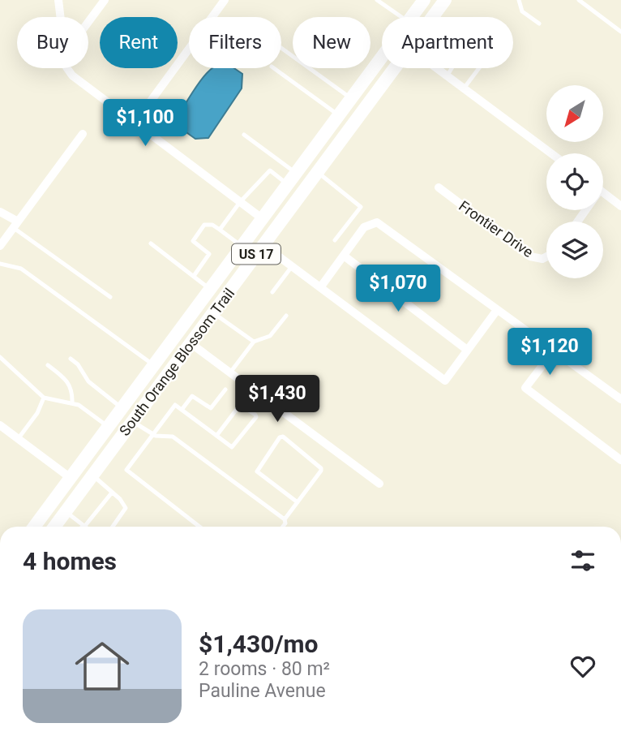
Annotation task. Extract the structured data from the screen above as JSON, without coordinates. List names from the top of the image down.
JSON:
{
  "streets": {
    "main road": ["US 17", "South Orange Blossom Trail"],
    "street": ["Frontier Drive"]
  },
  "north": "bottom left",
  "page": {
    "chip": [
      "Buy",
      "Rent",
      "Filters",
      "New",
      "Apartment"
    ],
    "price": [
      "$1,100",
      "$1,070",
      "$1,120",
      "$1,430"
    ],
    "heading": "4 homes",
    "list": [
      {
        "name": "$1,430/mo",
        "note": "2 rooms · 80 m² · Pauline Avenue"
      }
    ]
  }
}
